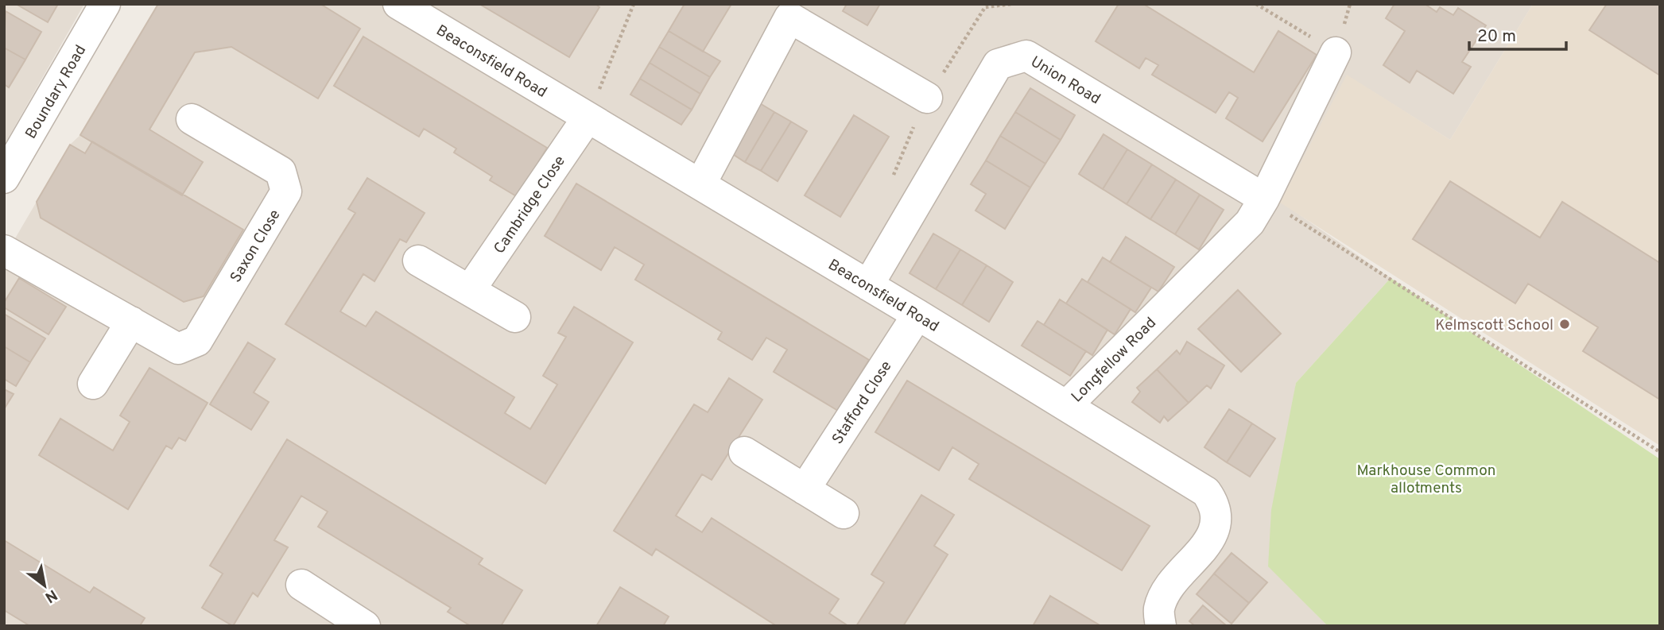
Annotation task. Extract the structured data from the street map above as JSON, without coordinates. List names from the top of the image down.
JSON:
{
  "streets": {
    "street": [
      "Beaconsfield Road",
      "Union Road",
      "Boundary Road",
      "Cambridge Close",
      "Saxon Close",
      "Longfellow Road",
      "Stafford Close"
    ]
  },
  "crossings": [
    ["Beaconsfield Road", "Union Road"],
    ["Beaconsfield Road", "Cambridge Close"],
    ["Beaconsfield Road", "Longfellow Road"],
    ["Beaconsfield Road", "Stafford Close"],
    ["Union Road", "Longfellow Road"]
  ],
  "parks": ["Markhouse Common allotments"],
  "places": ["Kelmscott School"],
  "scale_bar": "20 m",
  "north": "bottom right"
}
